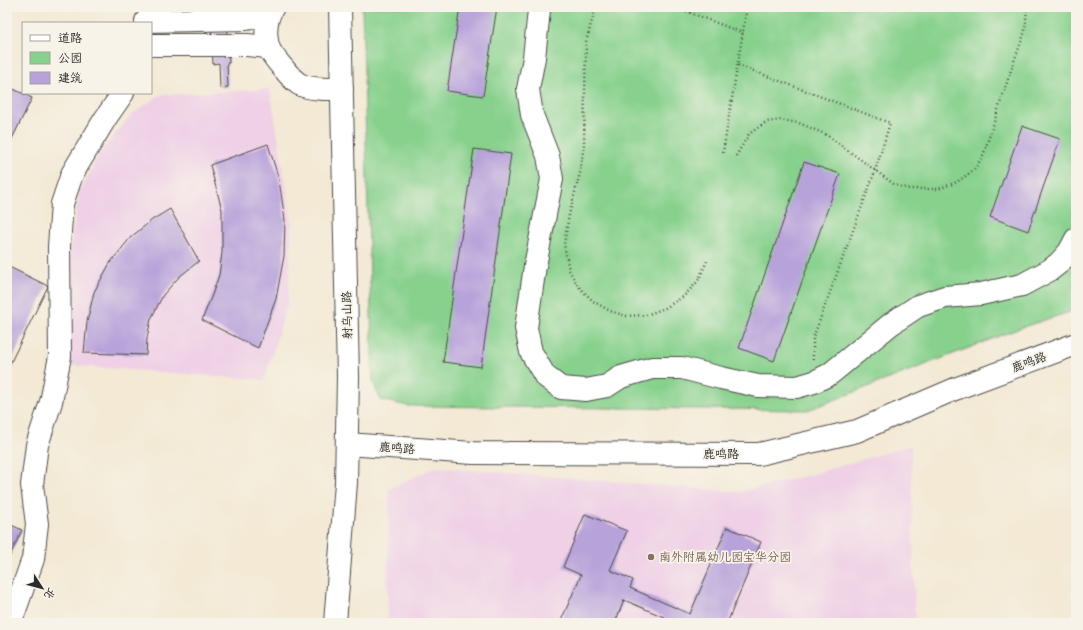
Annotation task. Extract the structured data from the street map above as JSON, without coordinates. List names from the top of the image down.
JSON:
{
  "streets": {
    "street": ["射乌山路", "鹿鸣路"]
  },
  "crossings": [
    ["射乌山路", "鹿鸣路"]
  ],
  "places": ["南外附属幼儿园宝华分园"],
  "legend": ["道路", "公园", "建筑"],
  "north": "bottom right"
}
